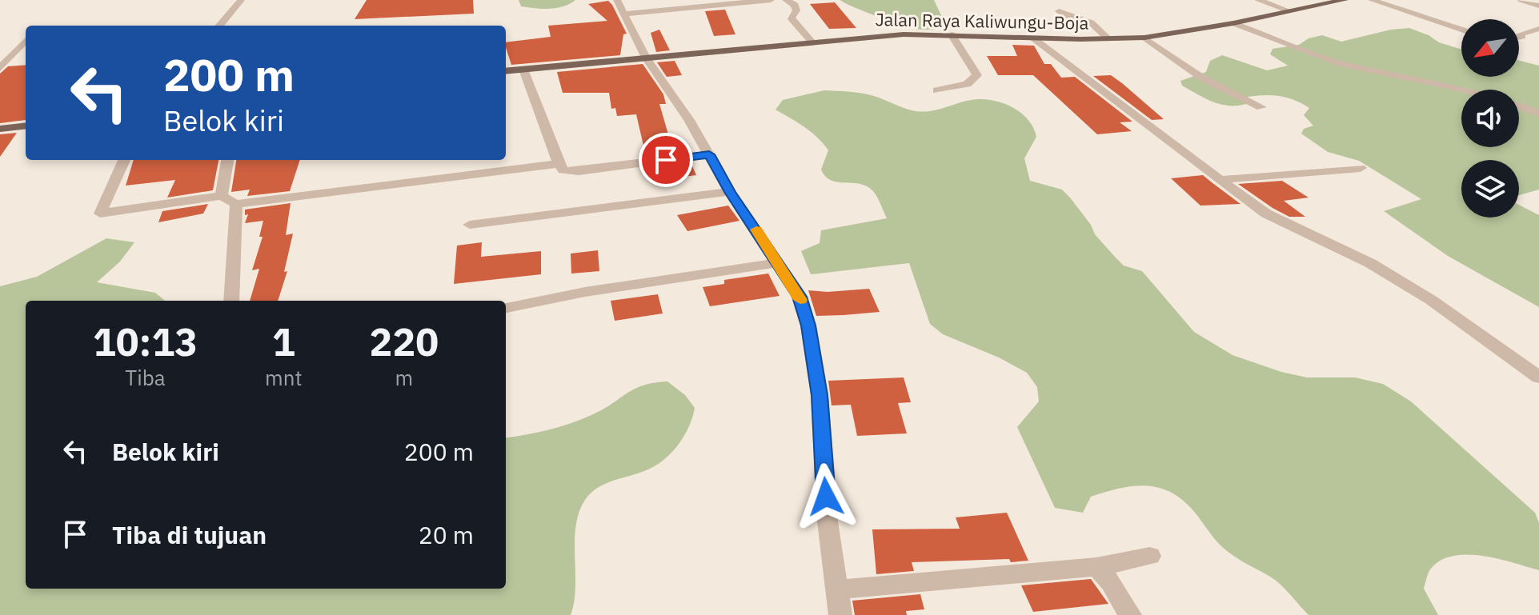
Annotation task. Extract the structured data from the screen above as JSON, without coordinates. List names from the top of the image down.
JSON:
{
  "streets": {
    "main road": ["Jalan Raya Kaliwungu-Boja"]
  },
  "north": "bottom left",
  "page": {
    "turn": ["200 m", "Belok kiri"],
    "eta": [
      "10:13",
      "Tiba",
      "1",
      "mnt",
      "220",
      "m"
    ],
    "list": [
      {
        "name": "Belok kiri",
        "value": "200 m"
      },
      {
        "name": "Tiba di tujuan",
        "value": "20 m"
      }
    ]
  }
}
